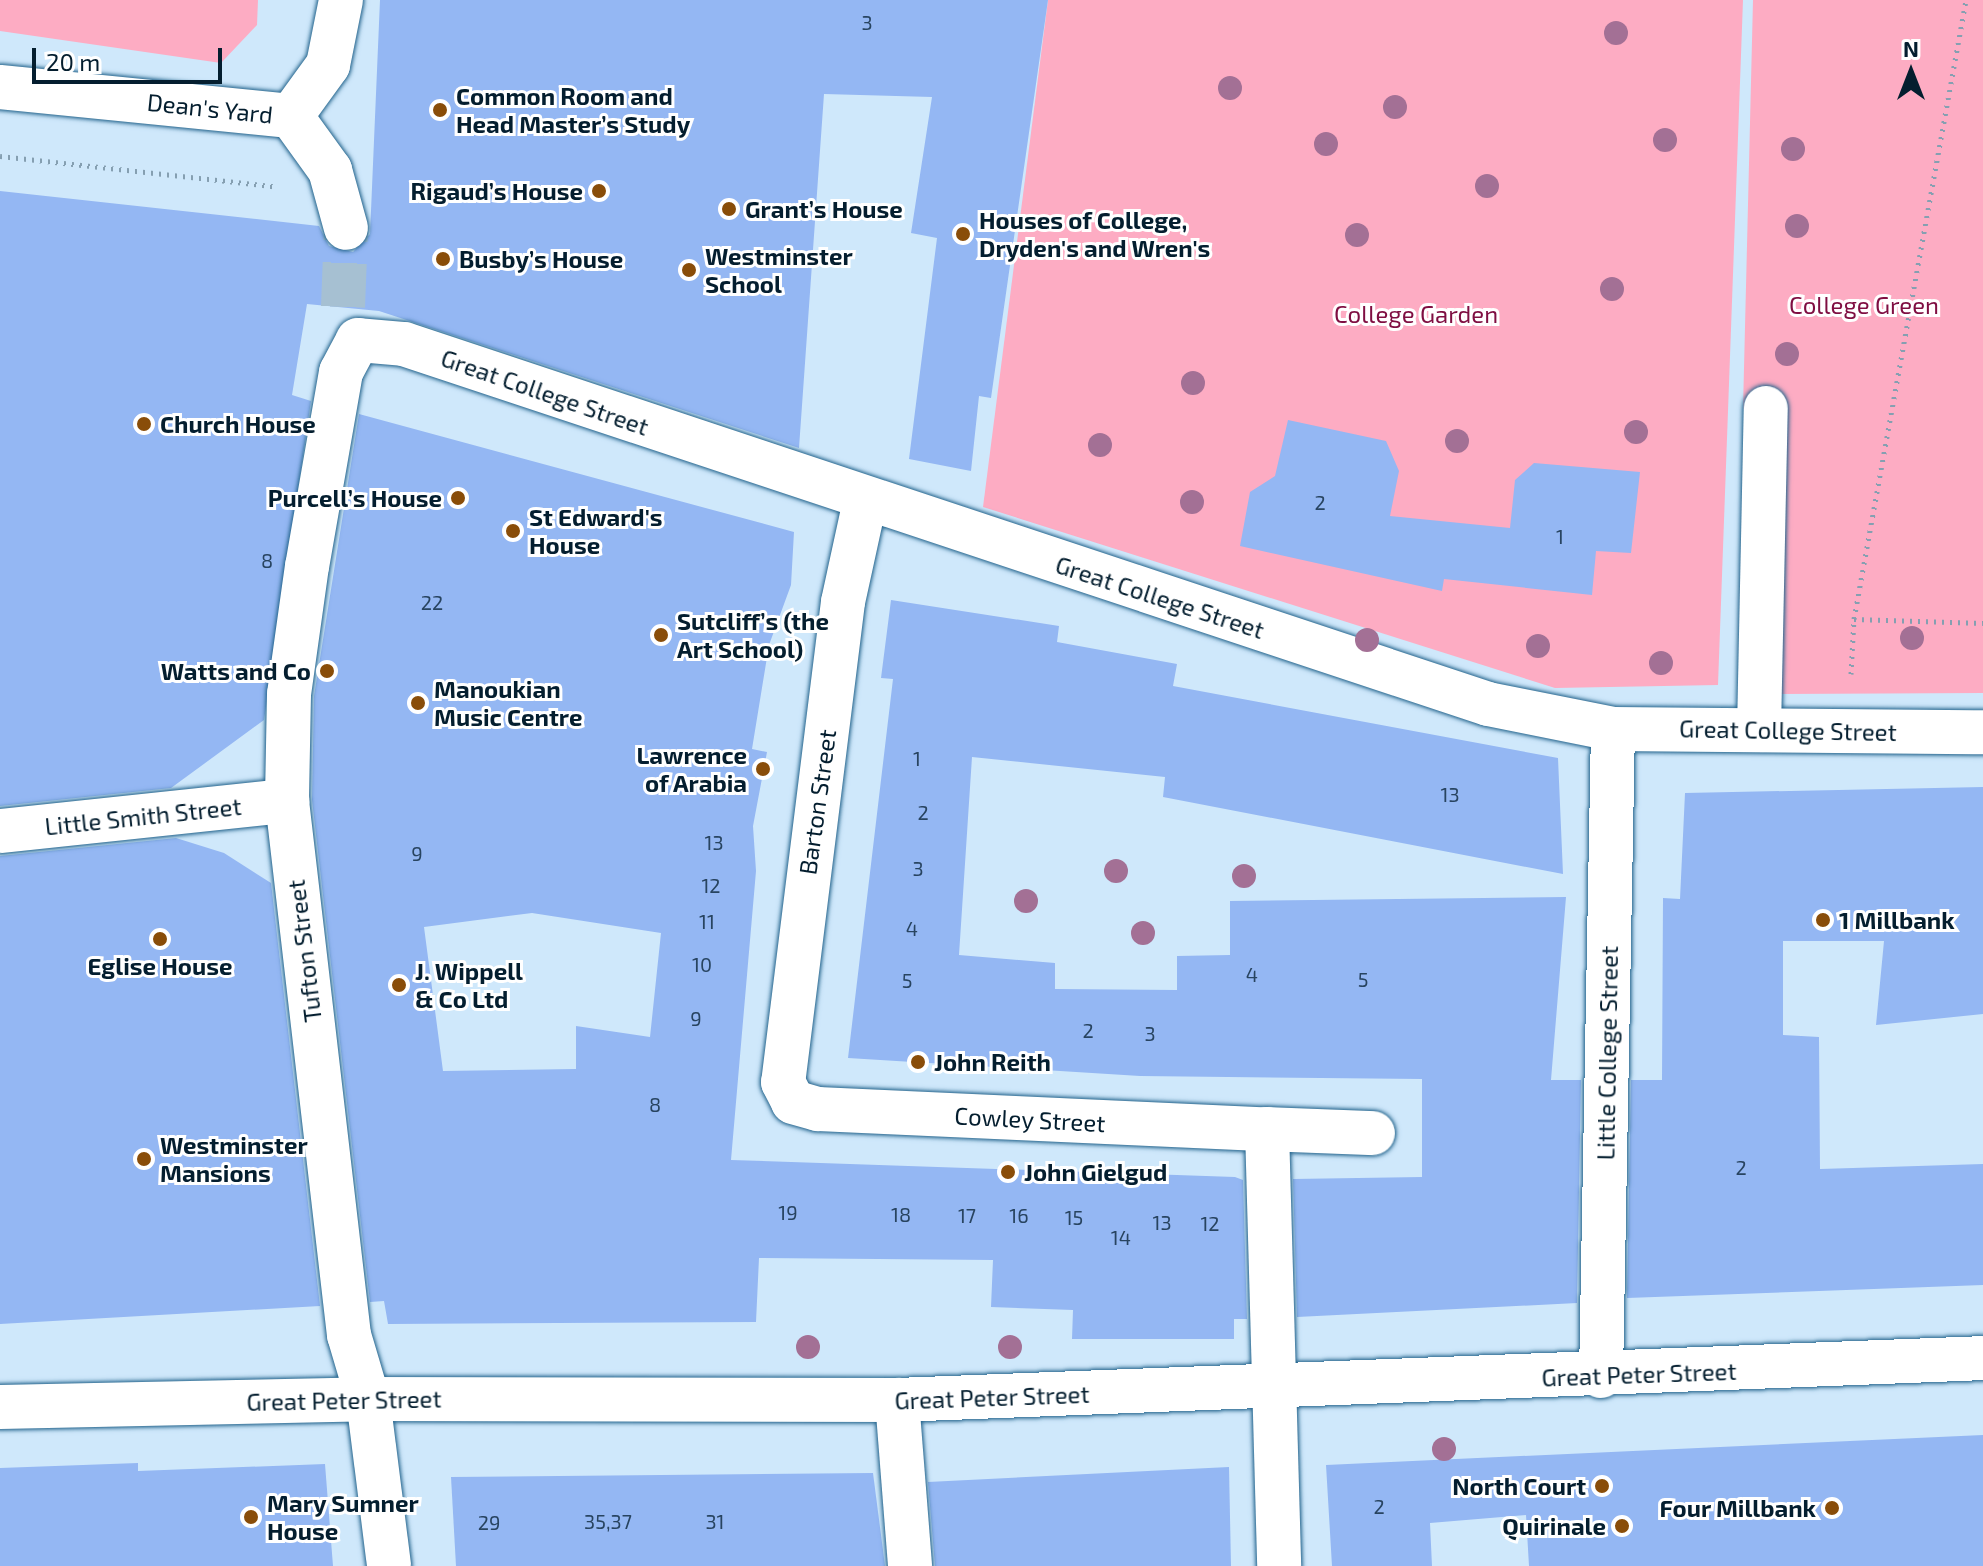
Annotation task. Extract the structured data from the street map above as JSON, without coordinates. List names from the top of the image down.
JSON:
{
  "streets": {
    "street": [
      "Dean's Yard",
      "Great College Street",
      "Barton Street",
      "Little Smith Street",
      "Tufton Street",
      "Little College Street",
      "Cowley Street",
      "Great Peter Street"
    ]
  },
  "crossings": [
    ["Great College Street", "Barton Street"],
    ["Great College Street", "Tufton Street"],
    ["Great College Street", "Little College Street"],
    ["Barton Street", "Cowley Street"],
    ["Little Smith Street", "Tufton Street"],
    ["Tufton Street", "Great Peter Street"],
    ["Little College Street", "Great Peter Street"]
  ],
  "parks": ["College Green", "College Garden"],
  "places": [
    "Common Room and Head Master’s Study",
    "Rigaud’s House",
    "Grant’s House",
    "Houses of College, Dryden's and Wren's",
    "Busby’s House",
    "Westminster School",
    "Church House",
    "Purcell’s House",
    "St Edward's House",
    "Sutcliff’s (the Art School)",
    "Watts and Co",
    "Manoukian Music Centre",
    "Lawrence of Arabia",
    "1 Millbank",
    "Eglise House",
    "J. Wippell & Co Ltd",
    "John Reith",
    "Westminster Mansions",
    "John Gielgud",
    "North Court",
    "Four Millbank",
    "Mary Sumner House",
    "Quirinale"
  ],
  "house_numbers": [
    "3",
    "2",
    "1",
    "8",
    "22",
    "1",
    "13",
    "2",
    "13",
    "9",
    "3",
    "12",
    "11",
    "4",
    "10",
    "4",
    "5",
    "5",
    "9",
    "2",
    "3",
    "8",
    "2",
    "19",
    "18",
    "17",
    "16",
    "15",
    "13",
    "12",
    "14",
    "2",
    "35,37",
    "31",
    "29"
  ],
  "scale_bar": "20 m",
  "north": "top"
}
